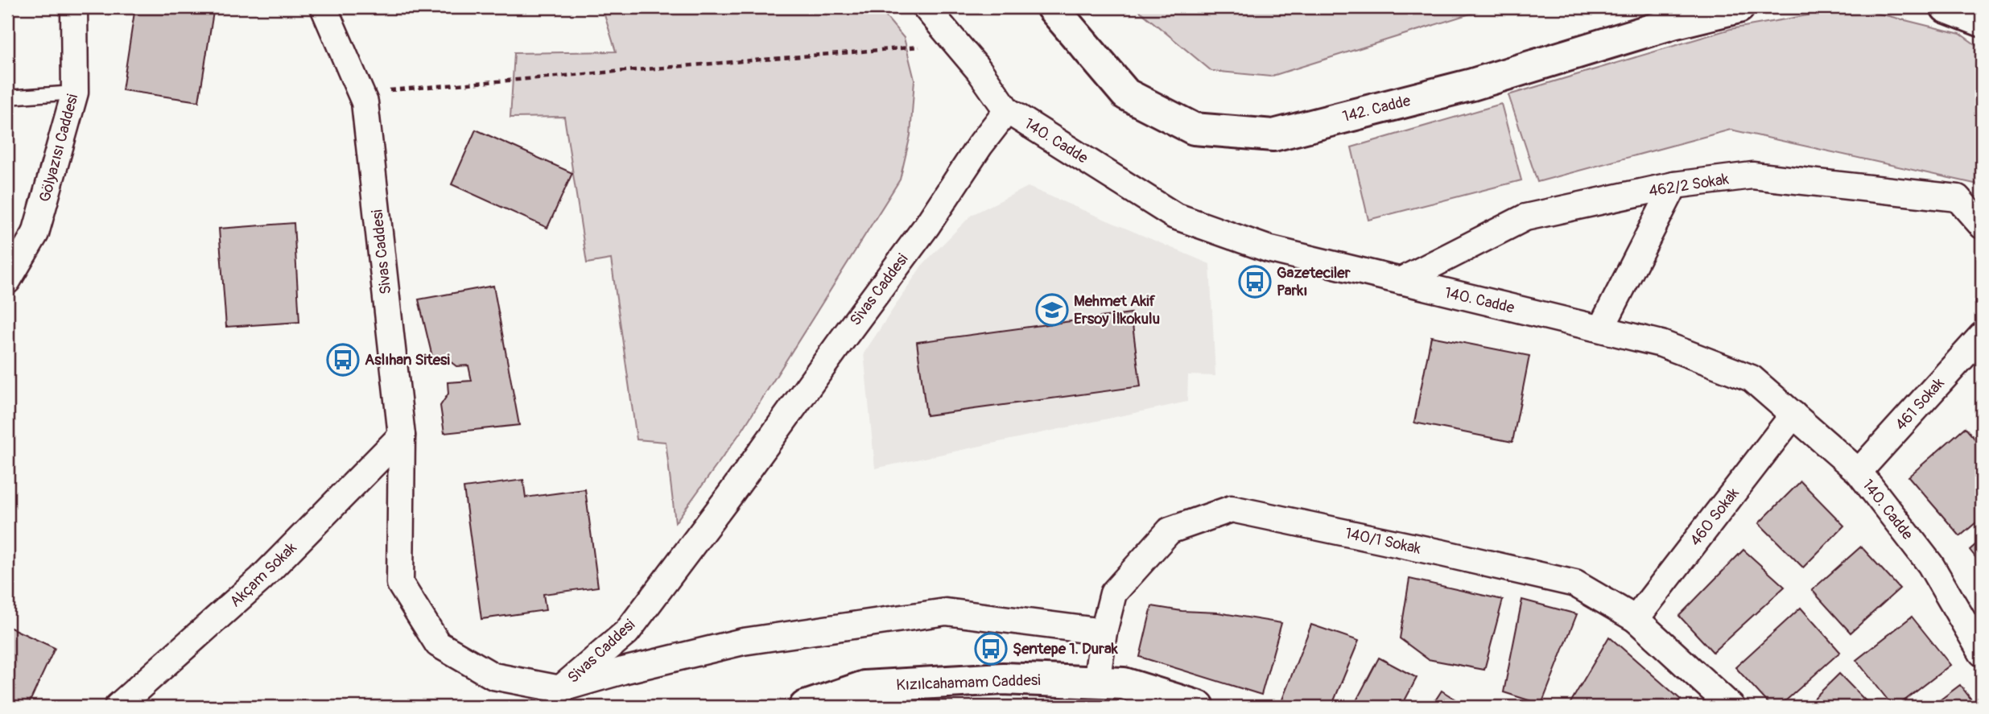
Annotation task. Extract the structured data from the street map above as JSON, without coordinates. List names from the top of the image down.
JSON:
{
  "streets": {
    "street": [
      "142. Cadde",
      "140. Cadde",
      "Gölyazısı Caddesi",
      "462/2 Sokak",
      "Sivas Caddesi",
      "461 Sokak",
      "460 Sokak",
      "140/1 Sokak",
      "Akçam Sokak",
      "Kızılcahamam Caddesi"
    ]
  },
  "crossings": [
    ["140. Cadde", "462/2 Sokak"],
    ["140. Cadde", "Sivas Caddesi"],
    ["140. Cadde", "461 Sokak"],
    ["140. Cadde", "460 Sokak"],
    ["Sivas Caddesi", "Akçam Sokak"],
    ["460 Sokak", "140/1 Sokak"],
    ["140/1 Sokak", "Kızılcahamam Caddesi"]
  ],
  "places": {
    "bus stop": ["Gazeteciler Parkı", "Aslıhan Sitesi", "Şentepe 1. Durak"],
    "school or university": ["Mehmet Akif Ersoy İlkokulu"]
  }
}
